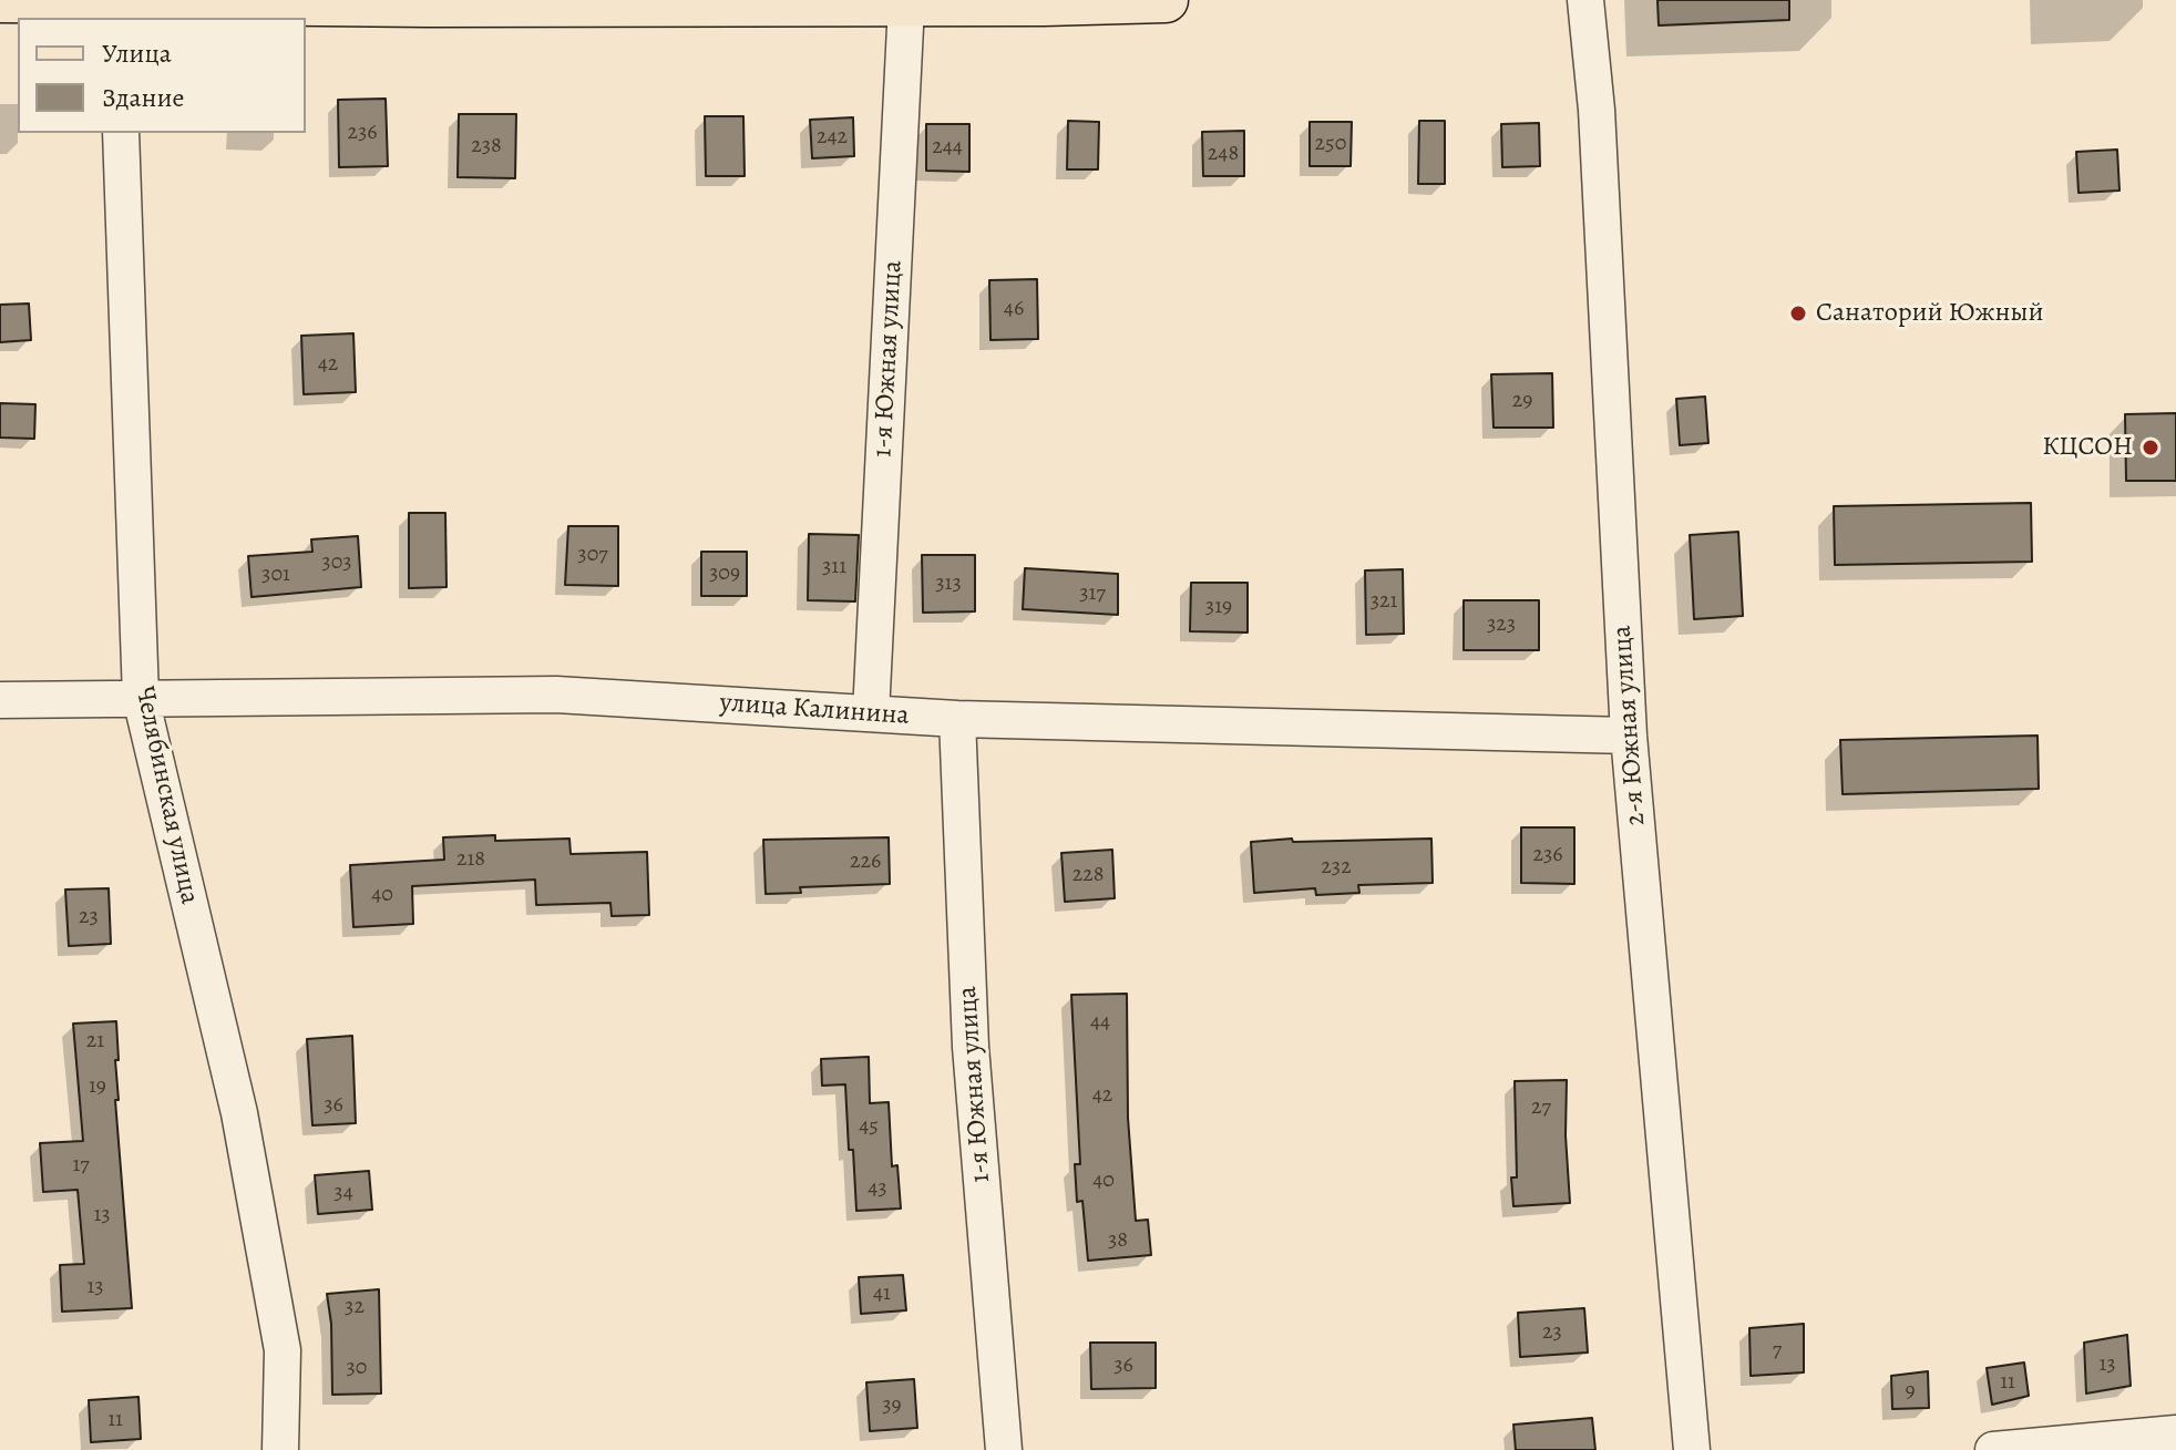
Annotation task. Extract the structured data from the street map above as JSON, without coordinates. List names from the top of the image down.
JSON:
{
  "streets": {
    "street": [
      "1-я Южная улица",
      "улица Калинина",
      "2-я Южная улица",
      "Челябинская улица"
    ]
  },
  "crossings": [
    ["1-я Южная улица", "улица Калинина"],
    ["улица Калинина", "2-я Южная улица"],
    ["улица Калинина", "Челябинская улица"]
  ],
  "places": ["Санаторий Южный", "КЦСОН"],
  "house_numbers": [
    "236",
    "242",
    "250",
    "238",
    "244",
    "248",
    "46",
    "42",
    "29",
    "307",
    "303",
    "311",
    "309",
    "301",
    "313",
    "317",
    "321",
    "319",
    "323",
    "236",
    "218",
    "226",
    "232",
    "228",
    "40",
    "23",
    "44",
    "21",
    "19",
    "42",
    "36",
    "27",
    "45",
    "17",
    "40",
    "43",
    "34",
    "13",
    "38",
    "13",
    "41",
    "32",
    "23",
    "7",
    "13",
    "36",
    "30",
    "11",
    "9",
    "39",
    "11"
  ],
  "legend": ["Улица", "Здание"]
}
